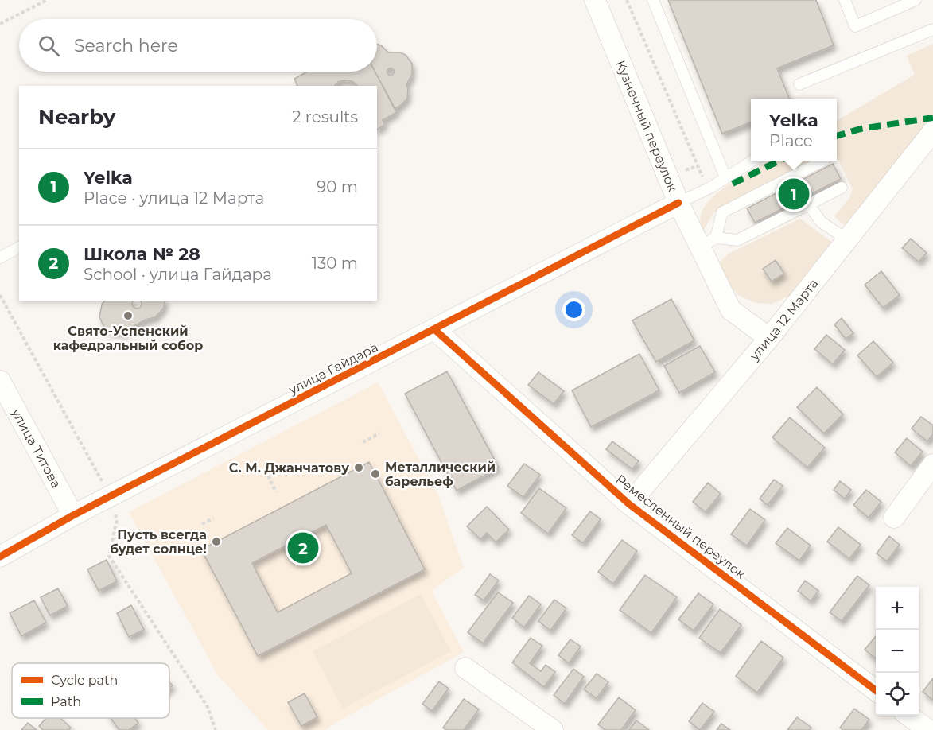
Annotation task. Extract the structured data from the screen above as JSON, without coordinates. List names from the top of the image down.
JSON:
{
  "streets": {
    "street": [
      "Кузнечный переулок",
      "улица 12 Марта",
      "улица Гайдара",
      "улица Титова",
      "Ремесленный переулок"
    ]
  },
  "crossings": [
    ["Кузнечный переулок", "улица 12 Марта"],
    ["Кузнечный переулок", "улица Гайдара"],
    ["улица 12 Марта", "Ремесленный переулок"],
    ["улица Гайдара", "улица Титова"],
    ["улица Гайдара", "Ремесленный переулок"]
  ],
  "places": [
    "Свято-Успенский кафедральный собор",
    "С. М. Джанчатову",
    "Металлический барельеф",
    "Пусть всегда будет солнце!"
  ],
  "legend": ["Cycle path", "Path"],
  "page": {
    "search": "Search here",
    "heading": ["Nearby", "2 results"],
    "popup": ["Yelka", "Place"],
    "list": [
      {
        "mark": "1",
        "name": "Yelka",
        "note": "Place · улица 12 Марта",
        "value": "90 m"
      },
      {
        "mark": "2",
        "name": "Школа № 28",
        "note": "School · улица Гайдара",
        "value": "130 m"
      }
    ],
    "pins": ["1", "2"],
    "map_buttons": ["+", "−"]
  }
}
